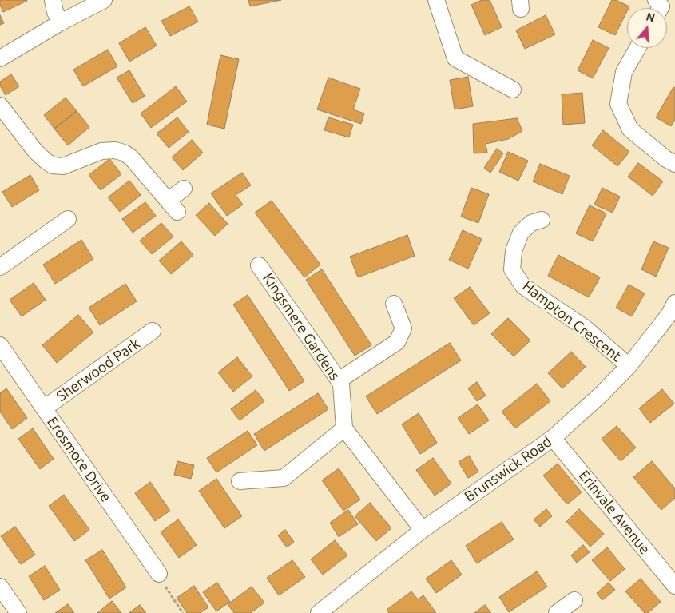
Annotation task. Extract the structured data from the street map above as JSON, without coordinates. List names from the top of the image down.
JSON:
{
  "streets": {
    "street": [
      "Hampton Crescent",
      "Kingsmere Gardens",
      "Sherwood Park",
      "Erosmore Drive",
      "Brunswick Road",
      "Erinvale Avenue"
    ]
  },
  "crossings": [
    ["Hampton Crescent", "Brunswick Road"],
    ["Sherwood Park", "Erosmore Drive"],
    ["Brunswick Road", "Erinvale Avenue"]
  ],
  "north": "top"
}
